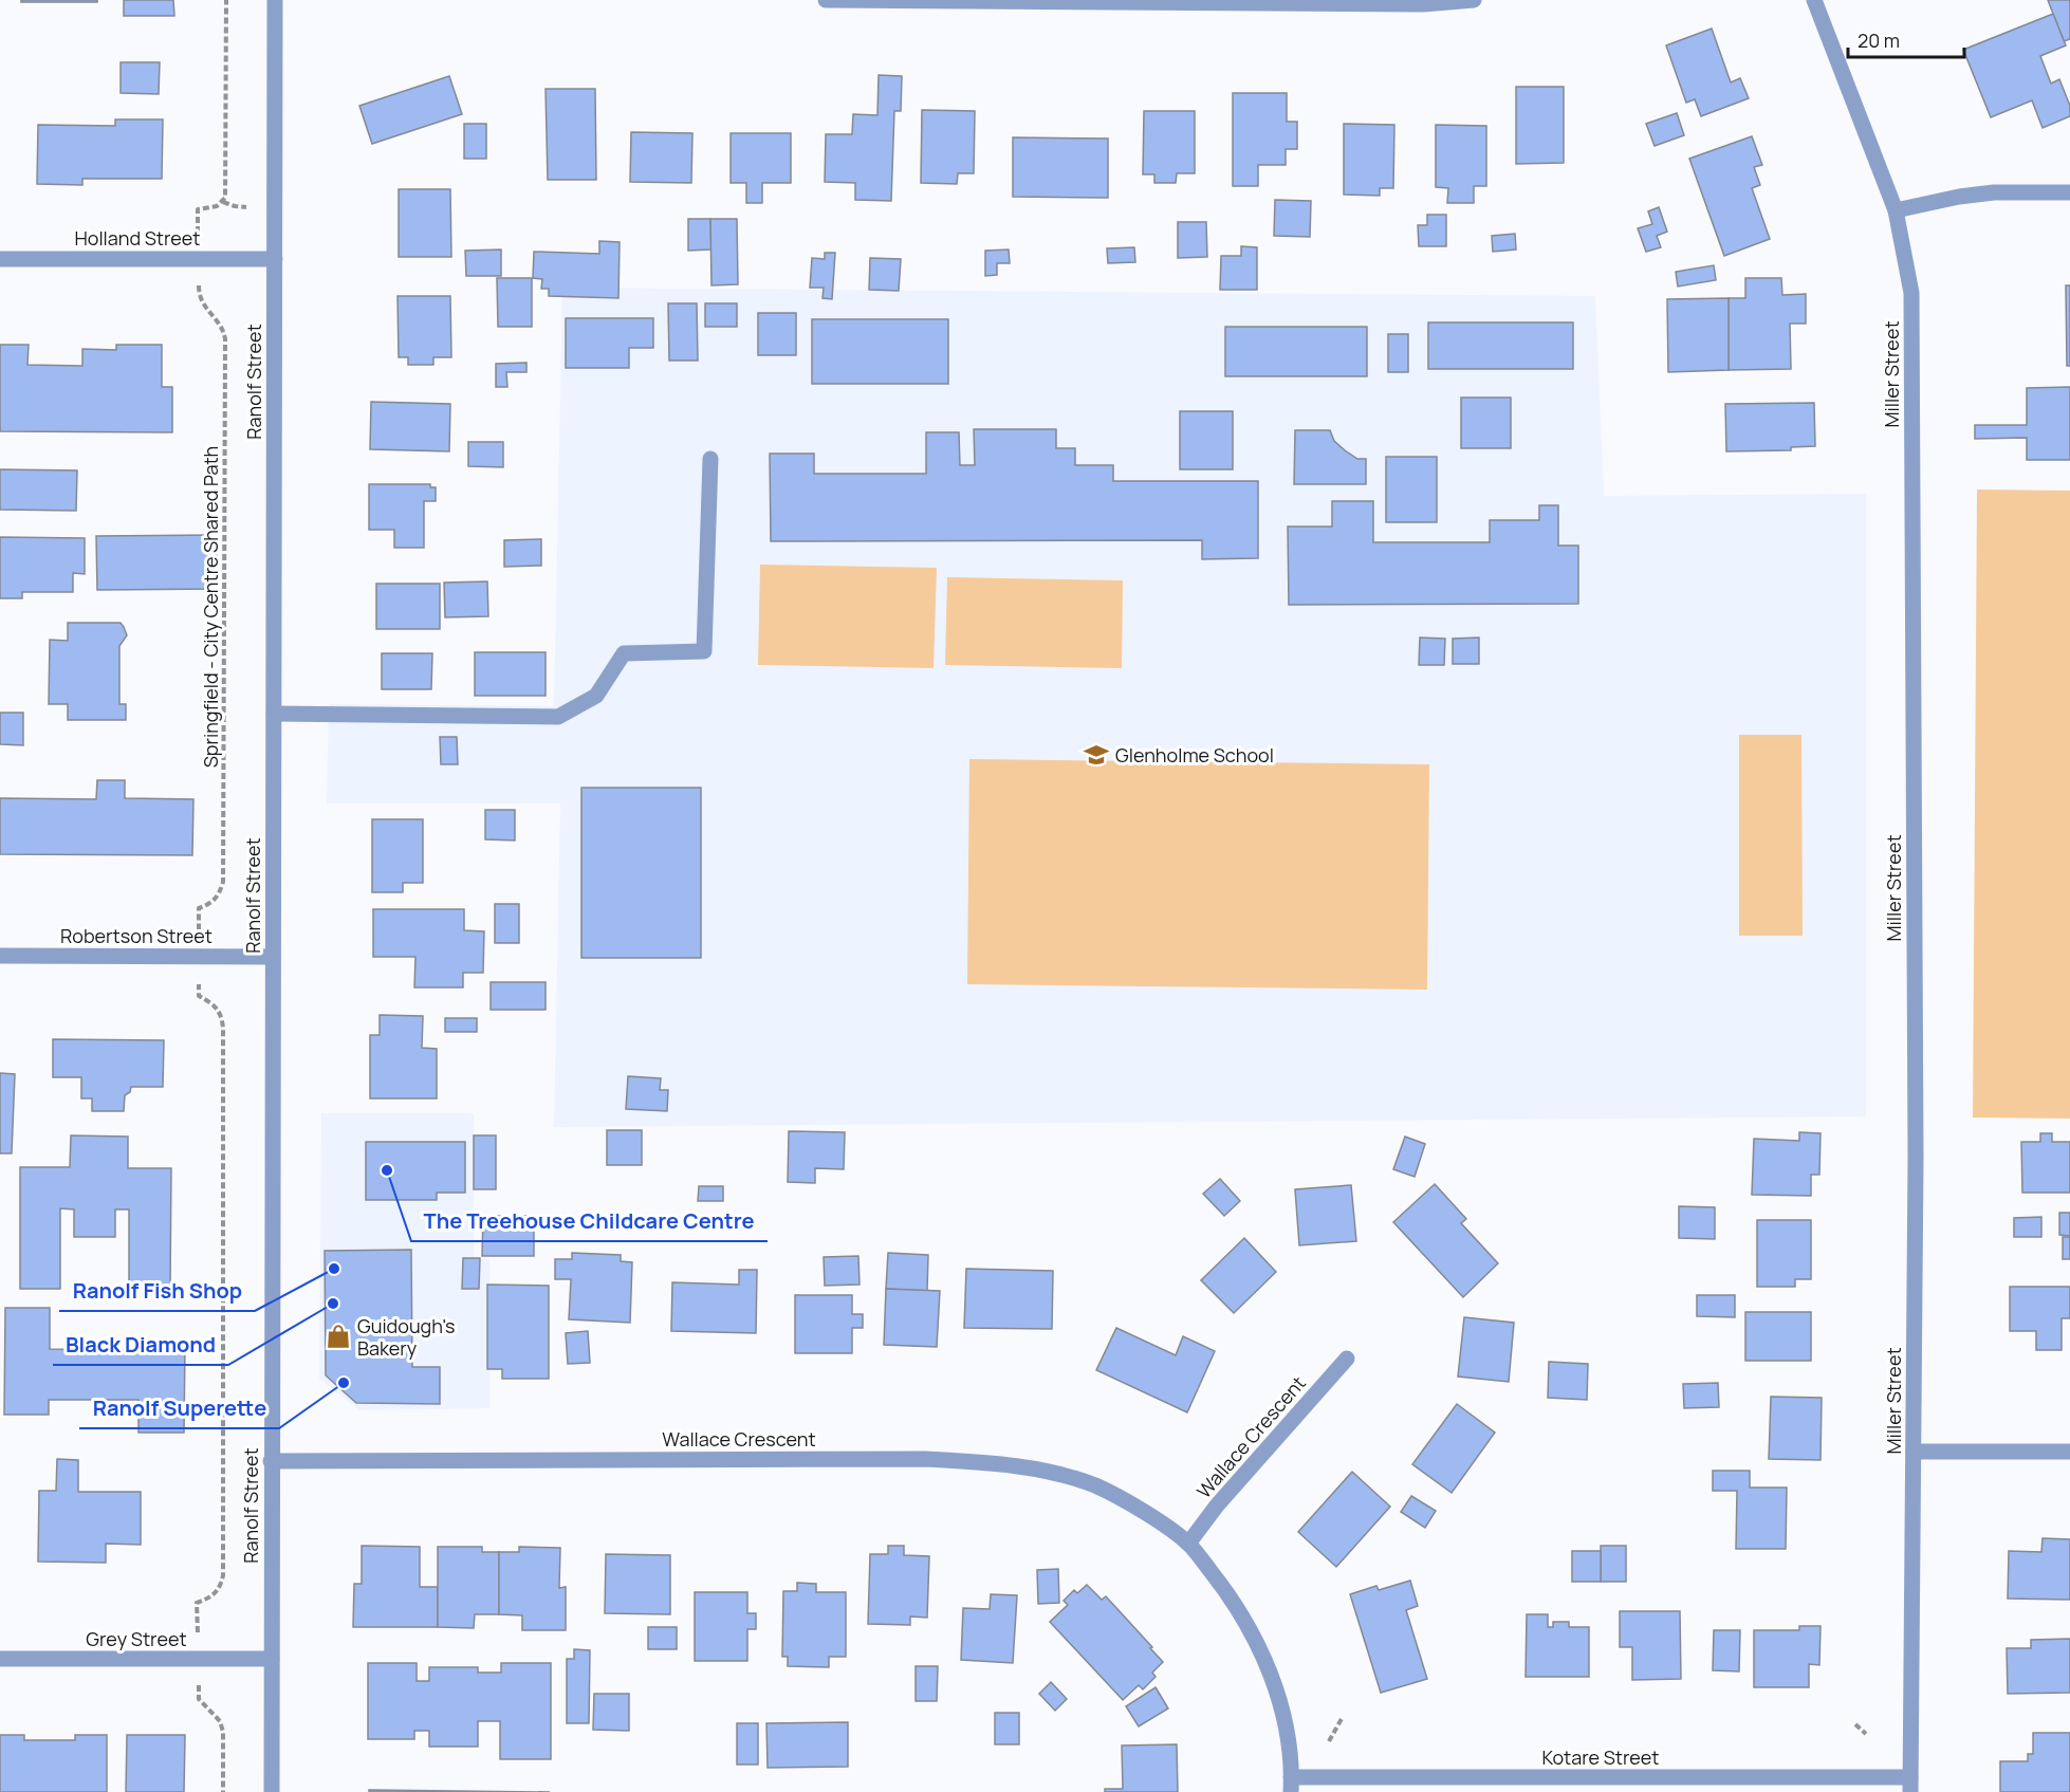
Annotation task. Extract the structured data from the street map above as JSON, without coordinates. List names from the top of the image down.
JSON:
{
  "streets": {
    "street": [
      "Holland Street",
      "Miller Street",
      "Ranolf Street",
      "Robertson Street",
      "Wallace Crescent",
      "Grey Street",
      "Kotare Street"
    ],
    "path": ["Springfield - City Centre Shared Path"]
  },
  "crossings": [
    ["Holland Street", "Ranolf Street"],
    ["Miller Street", "Kotare Street"],
    ["Ranolf Street", "Robertson Street"],
    ["Ranolf Street", "Wallace Crescent"],
    ["Ranolf Street", "Grey Street"],
    ["Wallace Crescent", "Kotare Street"]
  ],
  "places": {
    "school or university": ["Glenholme School"],
    "other": [
      "The Treehouse Childcare Centre",
      "Ranolf Fish Shop",
      "Black Diamond",
      "Ranolf Superette"
    ],
    "shop": ["Guidough's Bakery"]
  },
  "scale_bar": "20 m"
}
